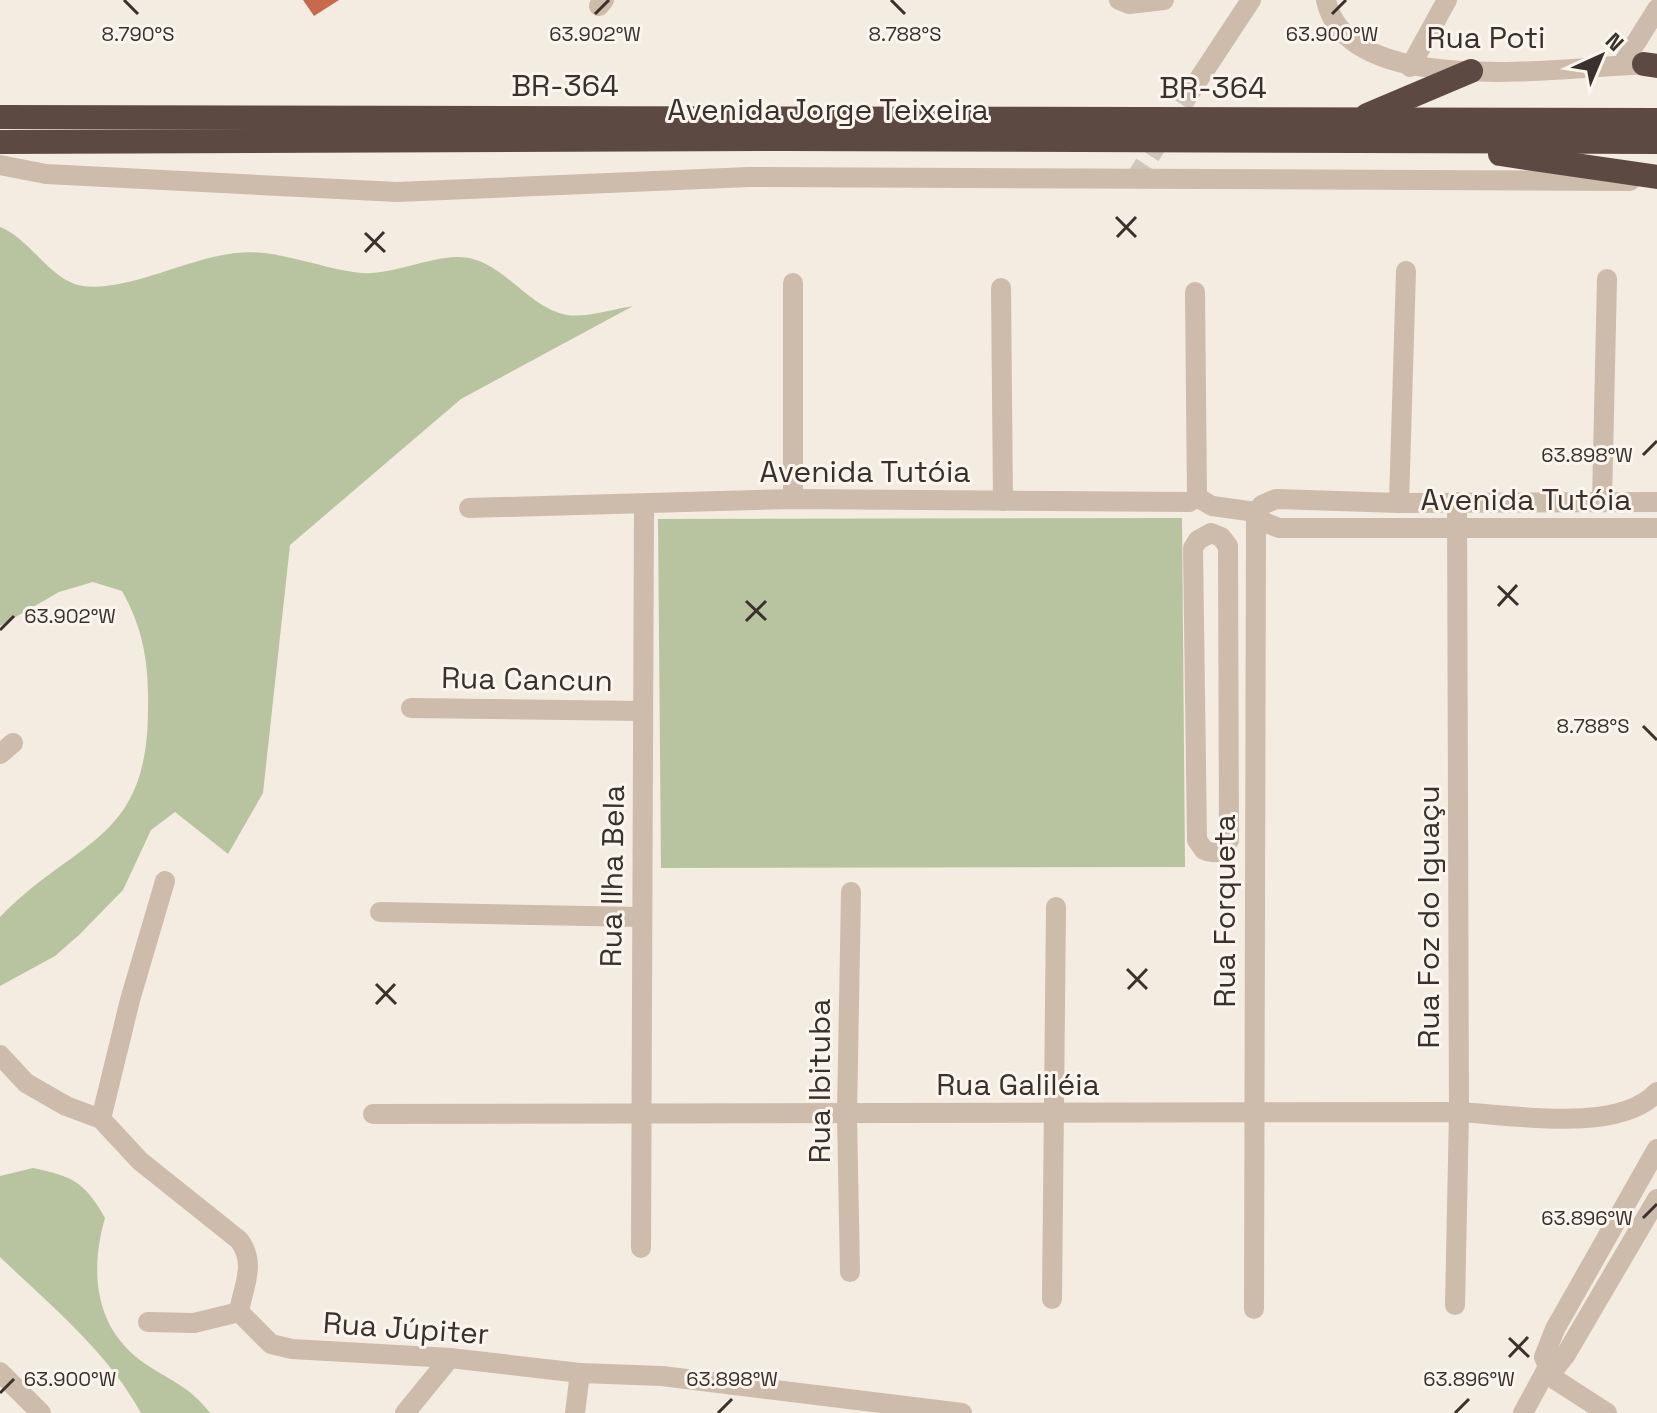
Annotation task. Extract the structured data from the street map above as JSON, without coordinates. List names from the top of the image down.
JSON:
{
  "streets": {
    "highway": ["BR-364", "Avenida Jorge Teixeira"],
    "street": [
      "Rua Poti",
      "Avenida Tutóia",
      "Rua Cancun",
      "Rua Ilha Bela",
      "Rua Forqueta",
      "Rua Foz do Iguaçu",
      "Rua Ibituba",
      "Rua Galiléia",
      "Rua Júpiter"
    ]
  },
  "crossings": [
    ["Avenida Tutóia", "Rua Ilha Bela"],
    ["Avenida Tutóia", "Rua Forqueta"],
    ["Avenida Tutóia", "Rua Foz do Iguaçu"],
    ["Rua Cancun", "Rua Ilha Bela"],
    ["Rua Ilha Bela", "Rua Galiléia"],
    ["Rua Forqueta", "Rua Galiléia"],
    ["Rua Foz do Iguaçu", "Rua Galiléia"],
    ["Rua Ibituba", "Rua Galiléia"]
  ],
  "north": "top right",
  "coordinates": [
    "8.790°S",
    "8.788°S",
    "63.902°W",
    "63.900°W",
    "63.898°W",
    "63.896°W"
  ]
}
